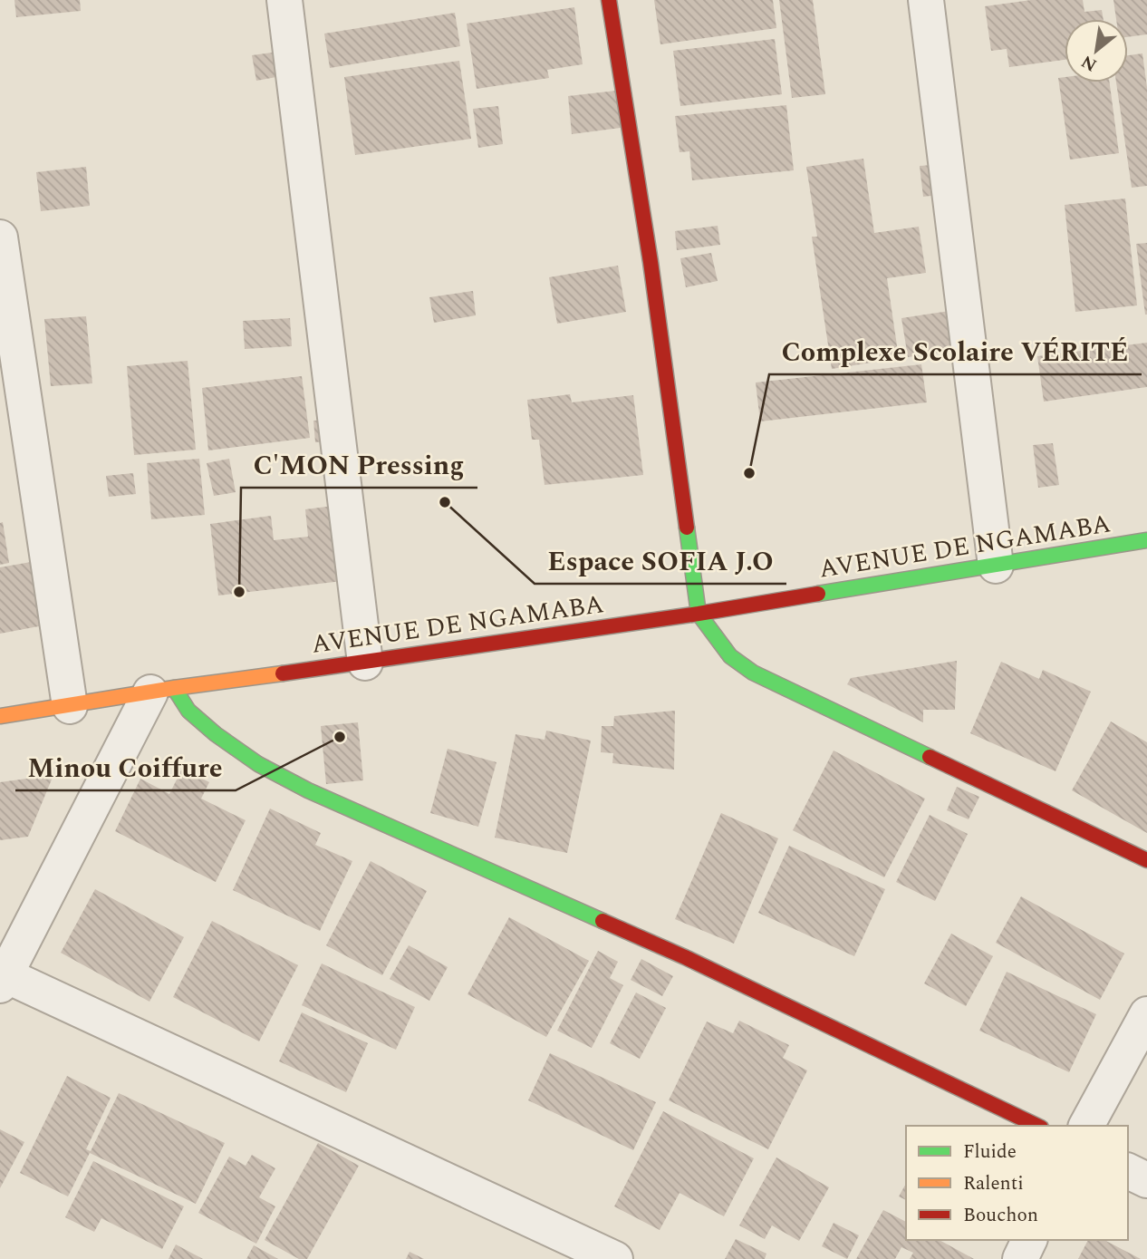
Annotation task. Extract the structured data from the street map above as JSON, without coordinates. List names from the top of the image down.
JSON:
{
  "streets": {
    "street": ["AVENUE DE NGAMABA"]
  },
  "places": [
    "Complexe Scolaire VÉRITÉ",
    "Espace SOFIA J.O",
    "C'MON Pressing",
    "Minou Coiffure"
  ],
  "legend": ["Fluide", "Ralenti", "Bouchon"],
  "north": "bottom left"
}
